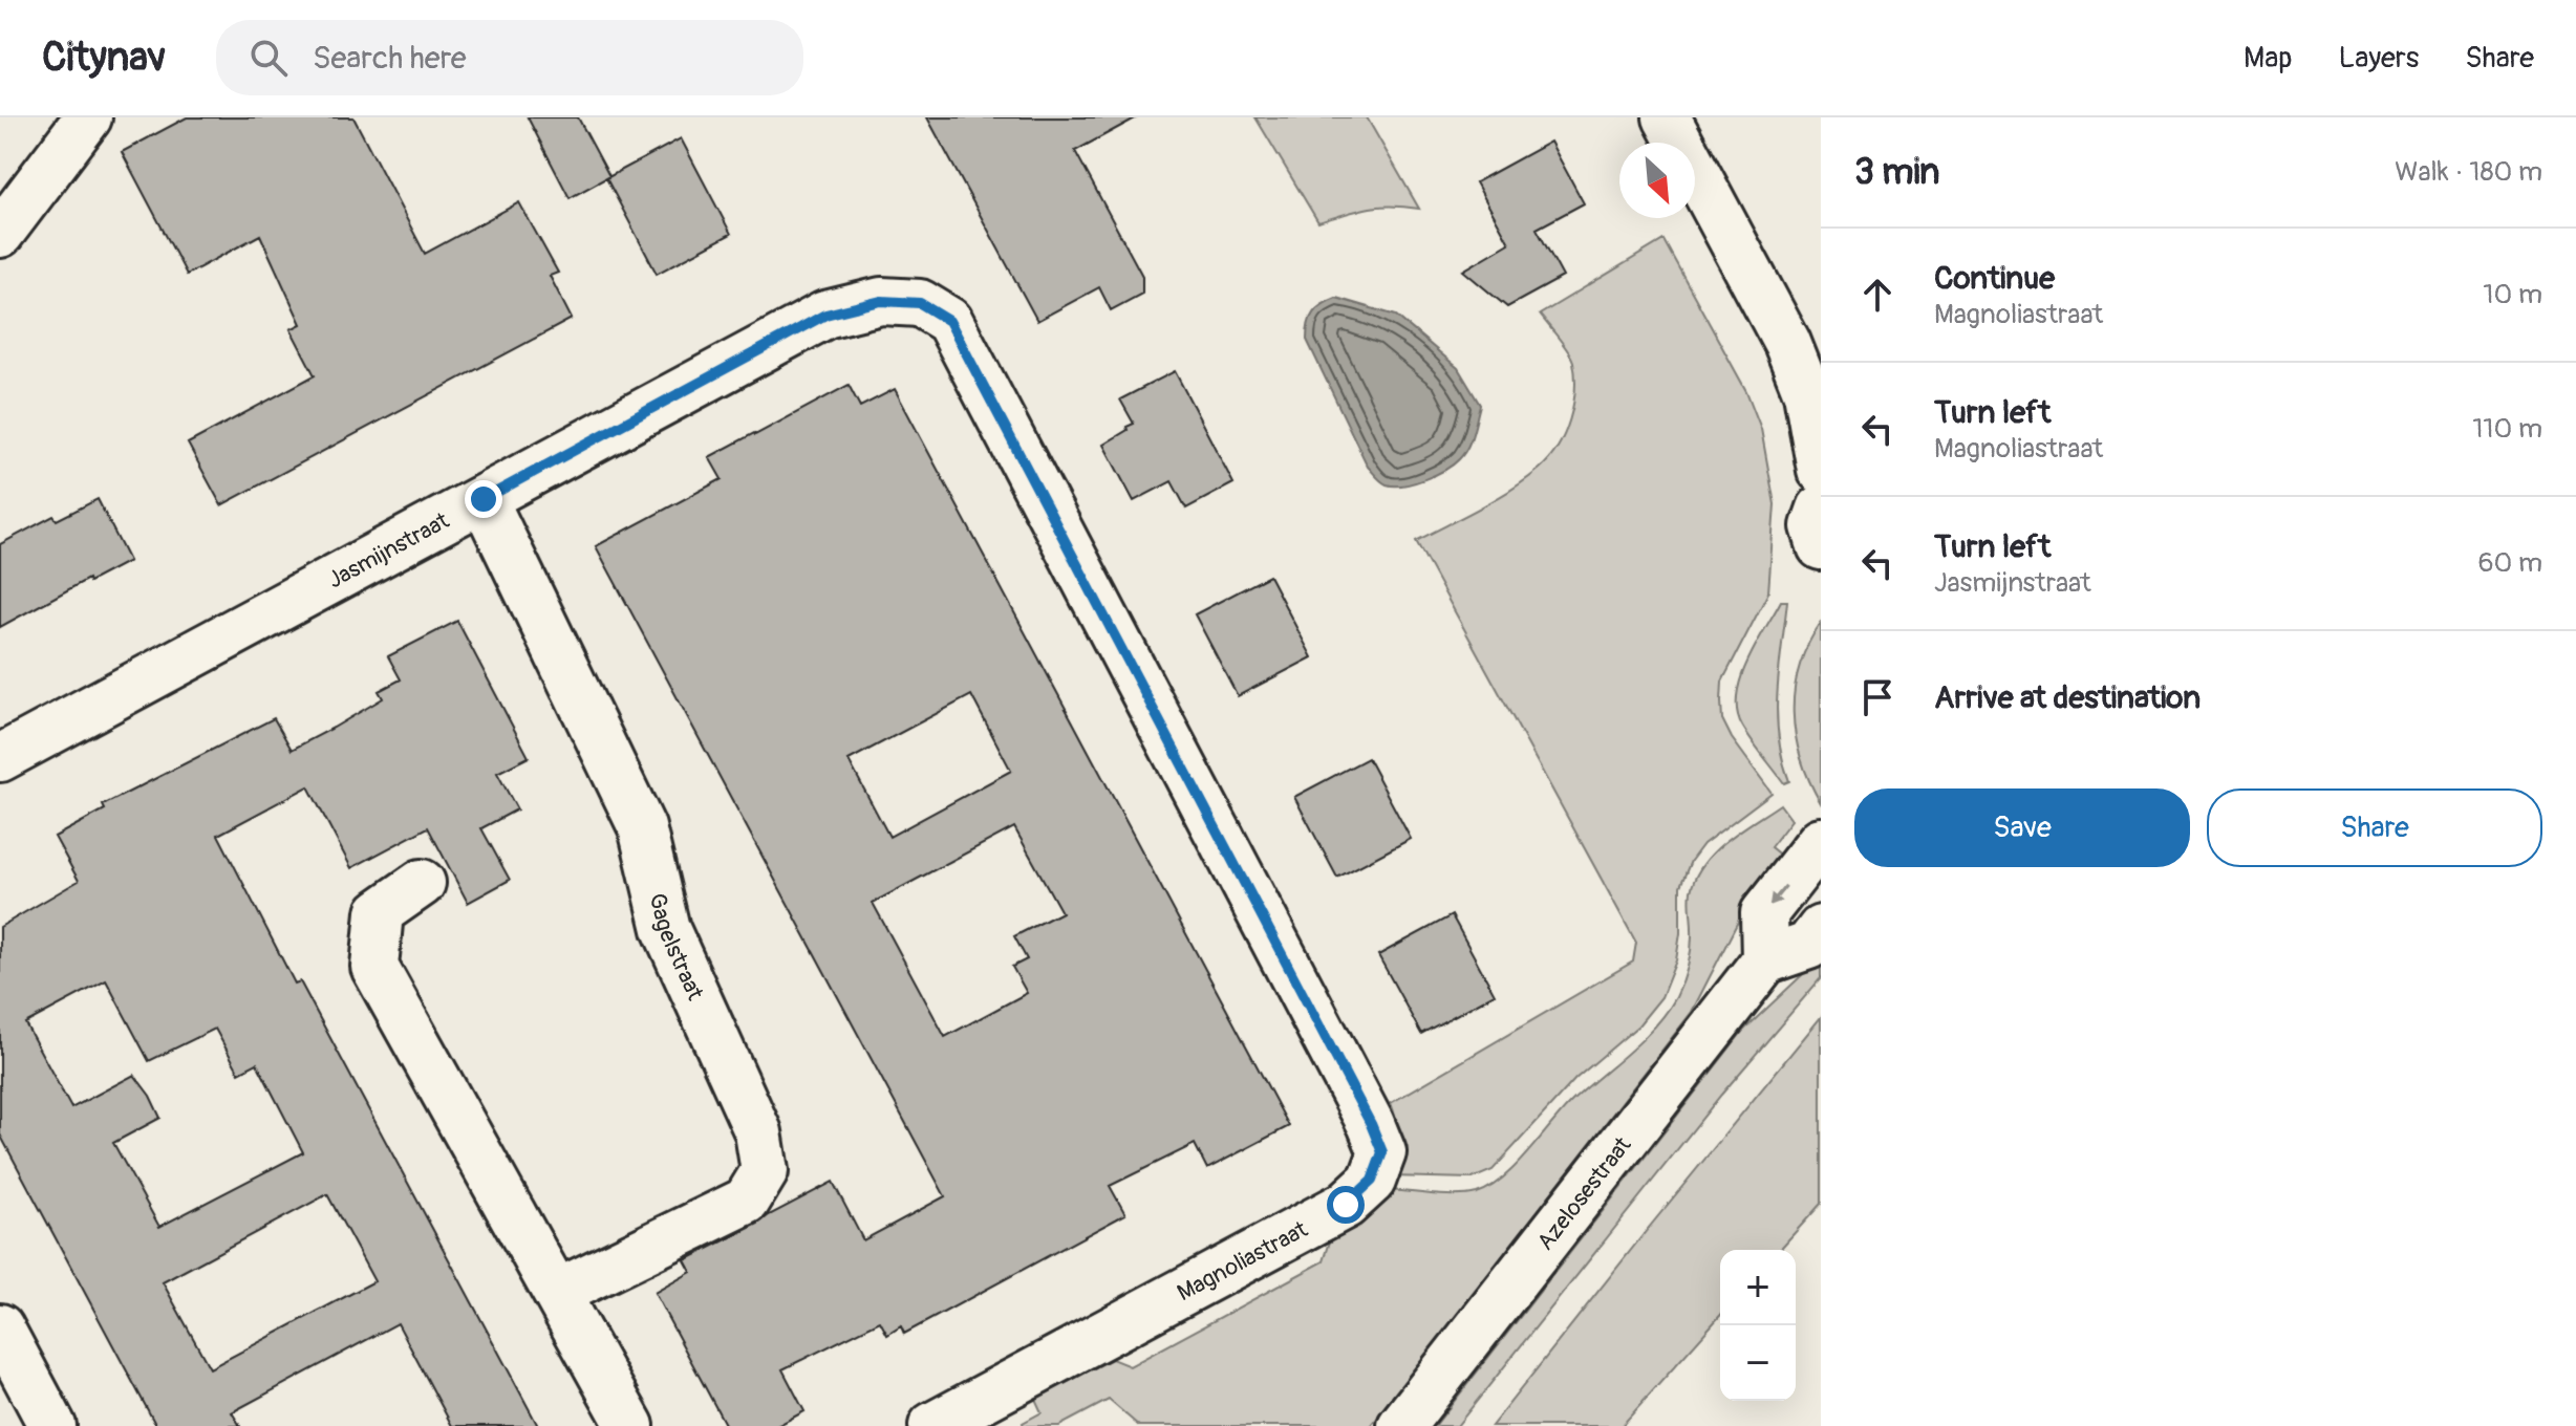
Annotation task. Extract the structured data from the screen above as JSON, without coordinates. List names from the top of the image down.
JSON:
{
  "streets": {
    "street": [
      "Jasmijnstraat",
      "Gagelstraat",
      "Azelosestraat",
      "Magnoliastraat"
    ]
  },
  "crossings": [
    ["Jasmijnstraat", "Gagelstraat"],
    ["Jasmijnstraat", "Magnoliastraat"]
  ],
  "north": "bottom right",
  "page": {
    "header": "Citynav",
    "search": "Search here",
    "nav": ["Map", "Layers", "Share"],
    "heading": ["3 min", "Walk · 180 m"],
    "list": [
      ["Continue", "Magnoliastraat", "10 m"],
      ["Turn left", "Magnoliastraat", "110 m"],
      ["Turn left", "Jasmijnstraat", "60 m"],
      "Arrive at destination"
    ],
    "buttons": ["Save", "Share"],
    "map_buttons": ["+", "−"]
  }
}
